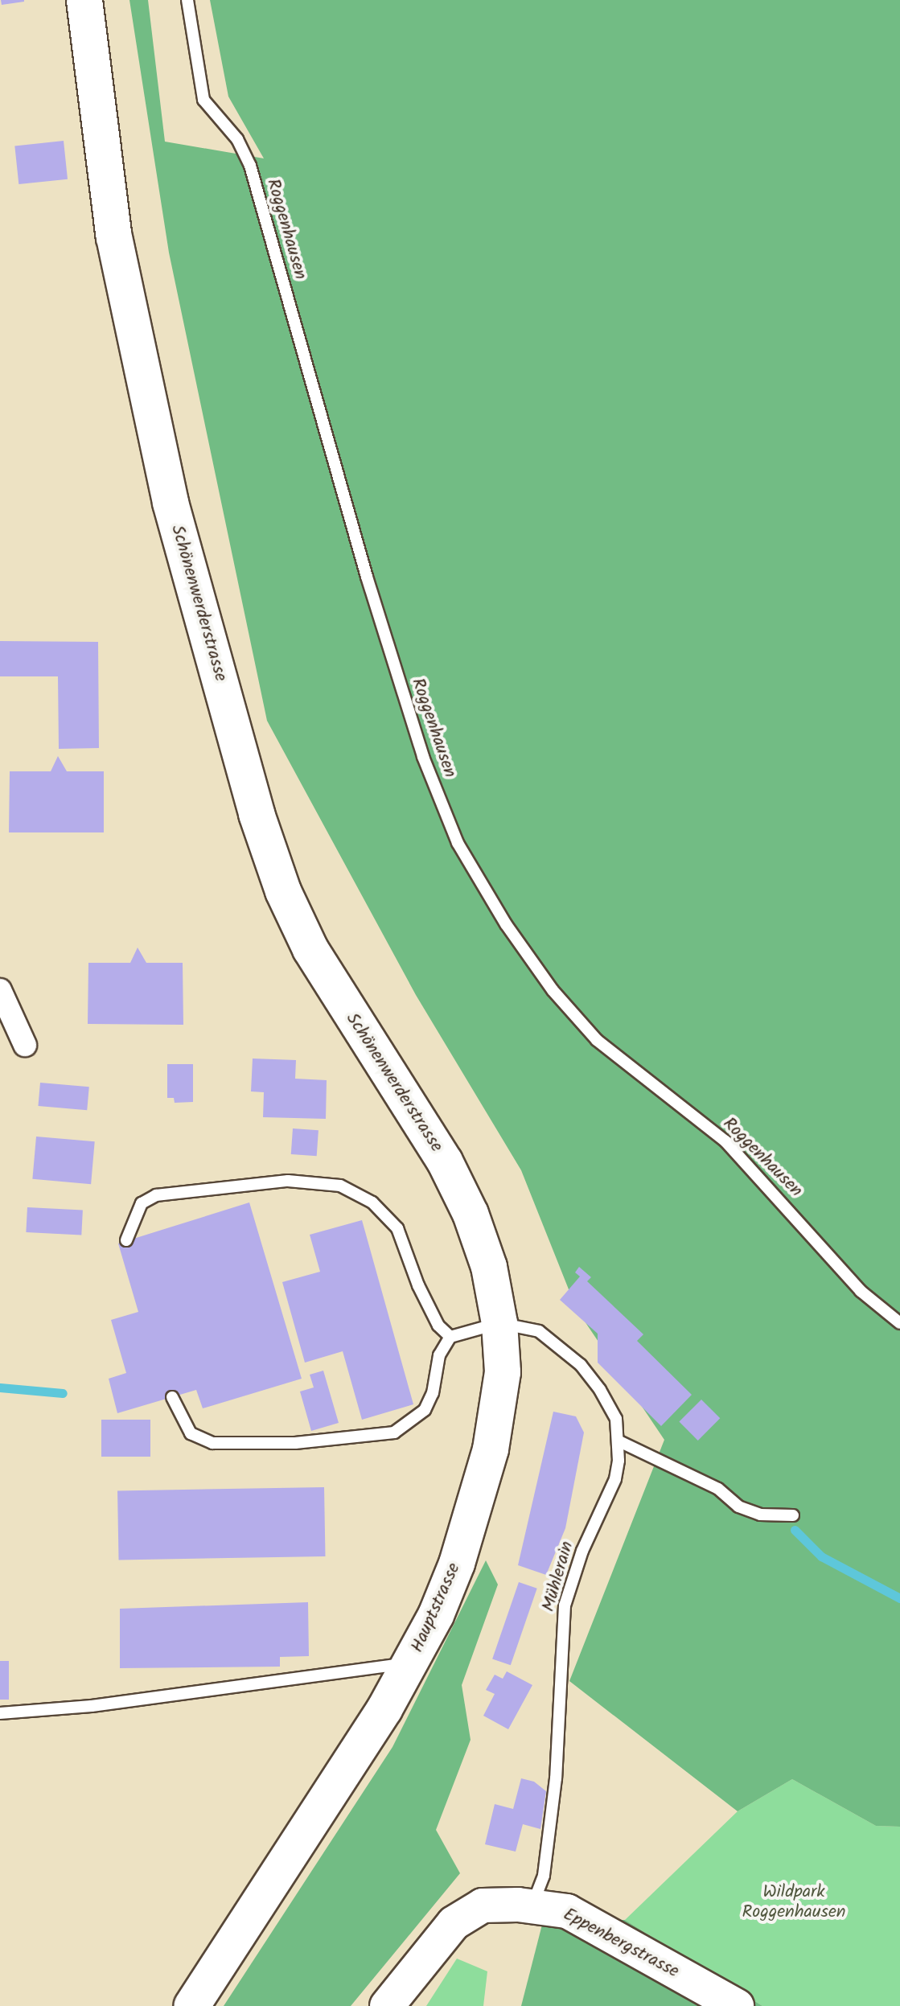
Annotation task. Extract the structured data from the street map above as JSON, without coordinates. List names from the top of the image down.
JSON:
{
  "streets": {
    "main road": ["Schönenwerderstrasse", "Hauptstrasse"],
    "street": ["Eppenbergstrasse"],
    "lane": ["Roggenhausen", "Mühlerain"]
  },
  "crossings": [
    ["Schönenwerderstrasse", "Hauptstrasse"],
    ["Mühlerain", "Hauptstrasse"],
    ["Mühlerain", "Eppenbergstrasse"]
  ],
  "parks": ["Wildpark Roggenhausen"]
}
